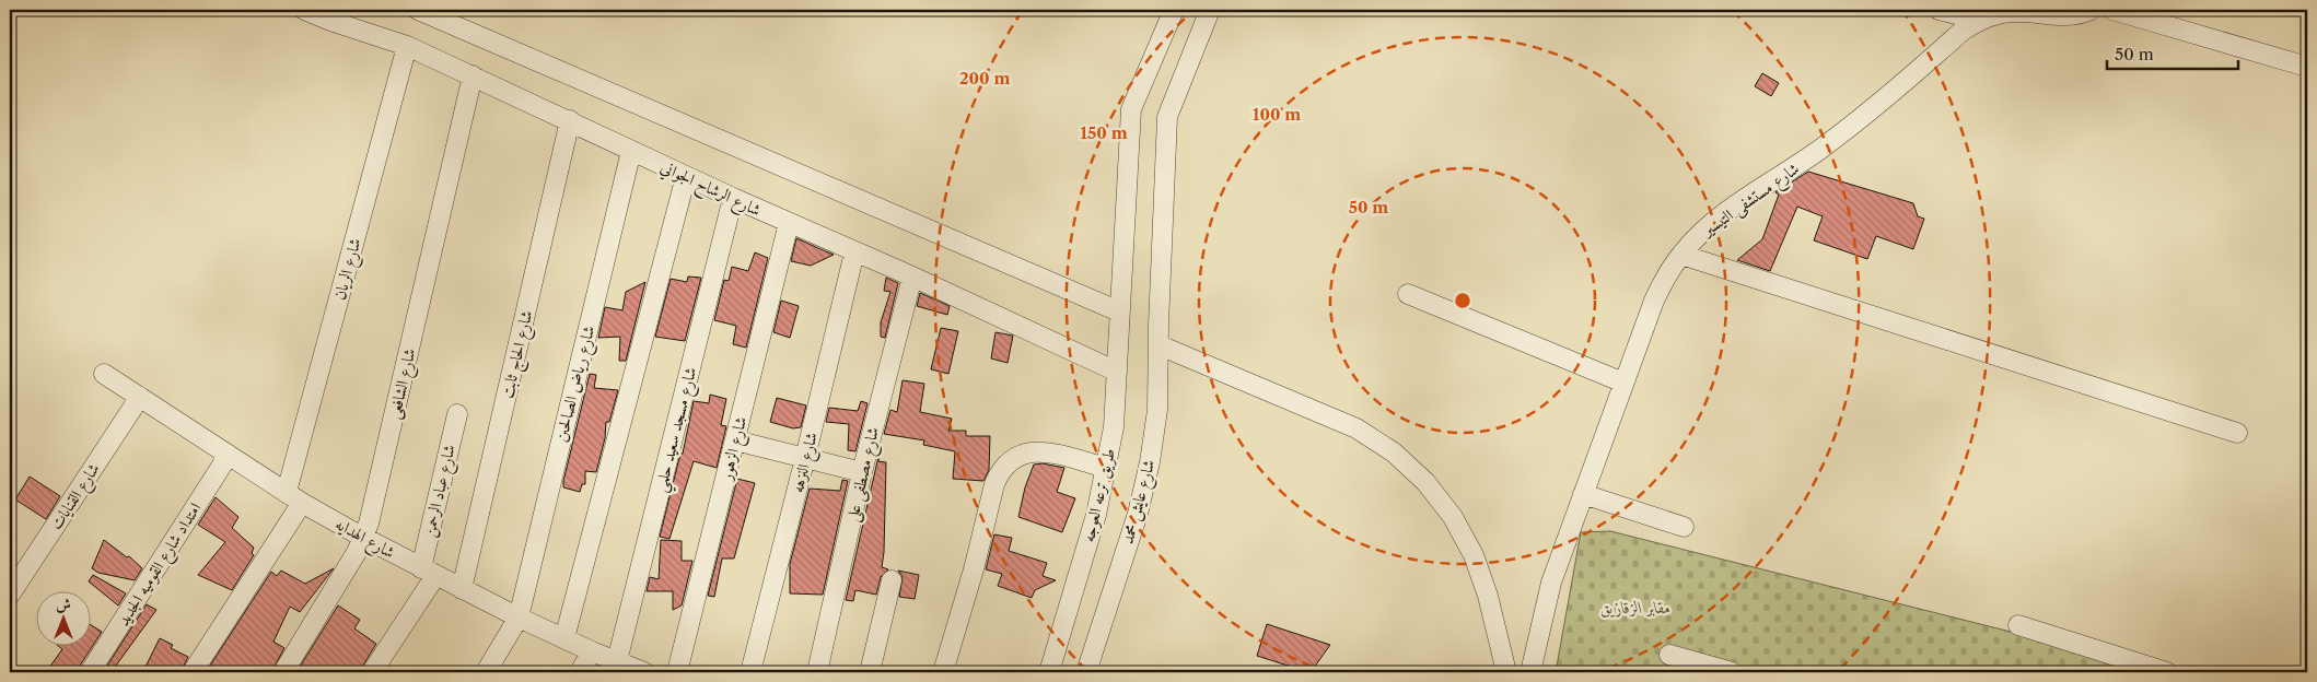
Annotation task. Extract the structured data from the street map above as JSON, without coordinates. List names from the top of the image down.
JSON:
{
  "streets": {
    "street": [
      "شارع الرشاح الجواني",
      "شارع مستشفى التيسير",
      "شارع الريان",
      "شارع الحاج ثابت",
      "شارع الشافعى",
      "شارع رياض الصالحىن",
      "شارع مسجد سعيد حلمي",
      "شارع الزهور",
      "شارع النزهه",
      "شارع مصطفى على",
      "شارع عباد الرحمن",
      "طريق ترعه العوجه",
      "شارع القنايات",
      "شارع عايش محمد",
      "شارع الهدايه",
      "امتداد شارع القوميه الجديد"
    ]
  },
  "crossings": [
    ["شارع الرشاح الجواني", "شارع الريان"],
    ["شارع الرشاح الجواني", "شارع الحاج ثابت"],
    ["شارع الرشاح الجواني", "شارع الشافعى"],
    ["شارع الرشاح الجواني", "شارع رياض الصالحىن"],
    ["شارع الرشاح الجواني", "شارع مسجد سعيد حلمي"],
    ["شارع الرشاح الجواني", "شارع الزهور"],
    ["شارع الرشاح الجواني", "شارع النزهه"],
    ["شارع الرشاح الجواني", "شارع مصطفى على"],
    ["شارع الرشاح الجواني", "طريق ترعه العوجه"],
    ["شارع الريان", "شارع الهدايه"],
    ["شارع الحاج ثابت", "شارع الهدايه"],
    ["شارع الشافعى", "شارع الهدايه"],
    ["شارع رياض الصالحىن", "شارع الهدايه"],
    ["شارع مسجد سعيد حلمي", "شارع الهدايه"],
    ["شارع عباد الرحمن", "شارع الهدايه"],
    ["شارع القنايات", "شارع الهدايه"],
    ["شارع الهدايه", "امتداد شارع القوميه الجديد"]
  ],
  "parks": ["مقابر الزقازيق"],
  "scale_bar": "50 m",
  "north": "top",
  "rings": [
    "200 m",
    "100 m",
    "150 m",
    "50 m"
  ]
}
